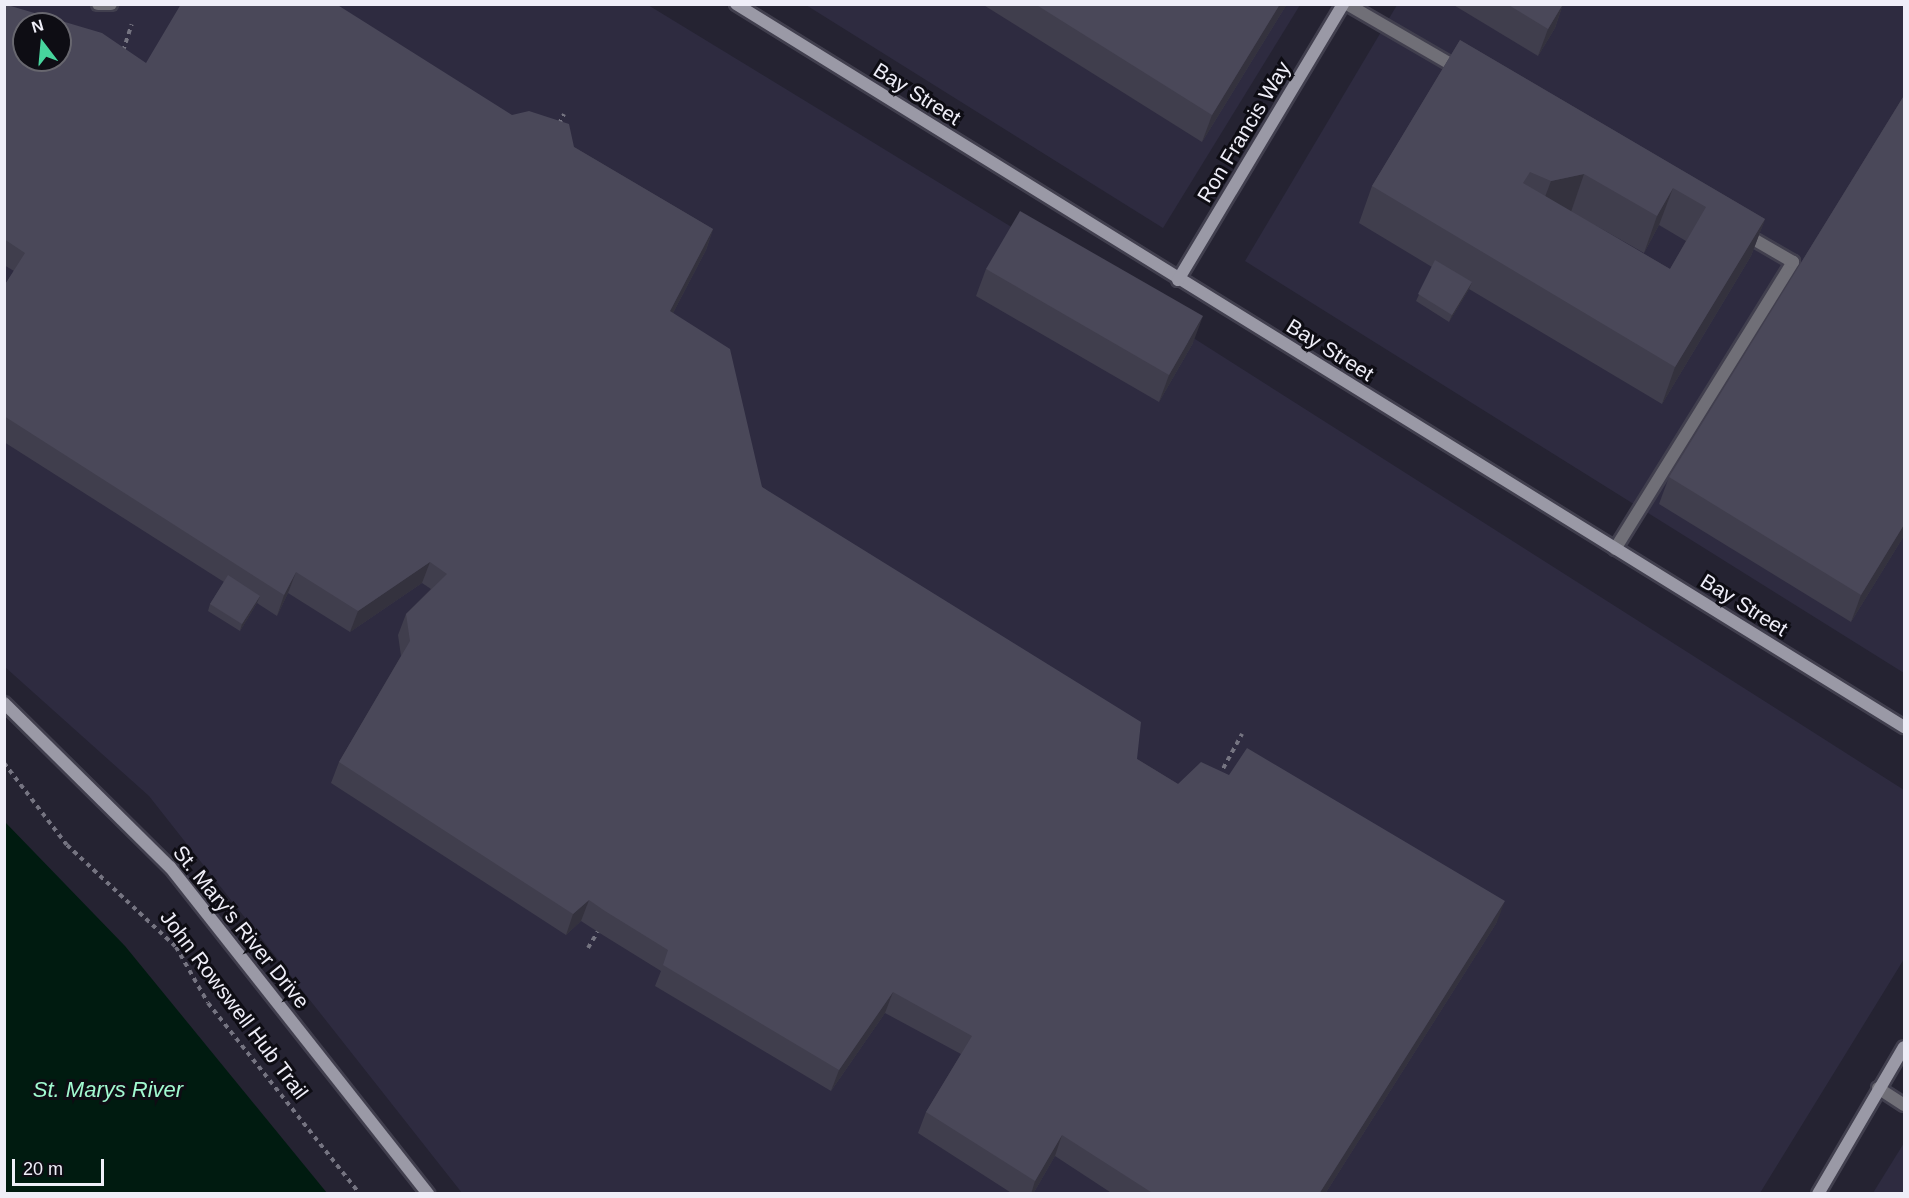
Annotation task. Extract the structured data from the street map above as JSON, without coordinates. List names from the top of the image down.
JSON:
{
  "streets": {
    "main road": ["Bay Street", "Ron Francis Way", "St. Mary's River Drive"],
    "path": ["John Rowswell Hub Trail"]
  },
  "crossings": [
    ["Bay Street", "Ron Francis Way"]
  ],
  "water": ["St. Marys River"],
  "scale_bar": "20 m",
  "north": "top"
}
